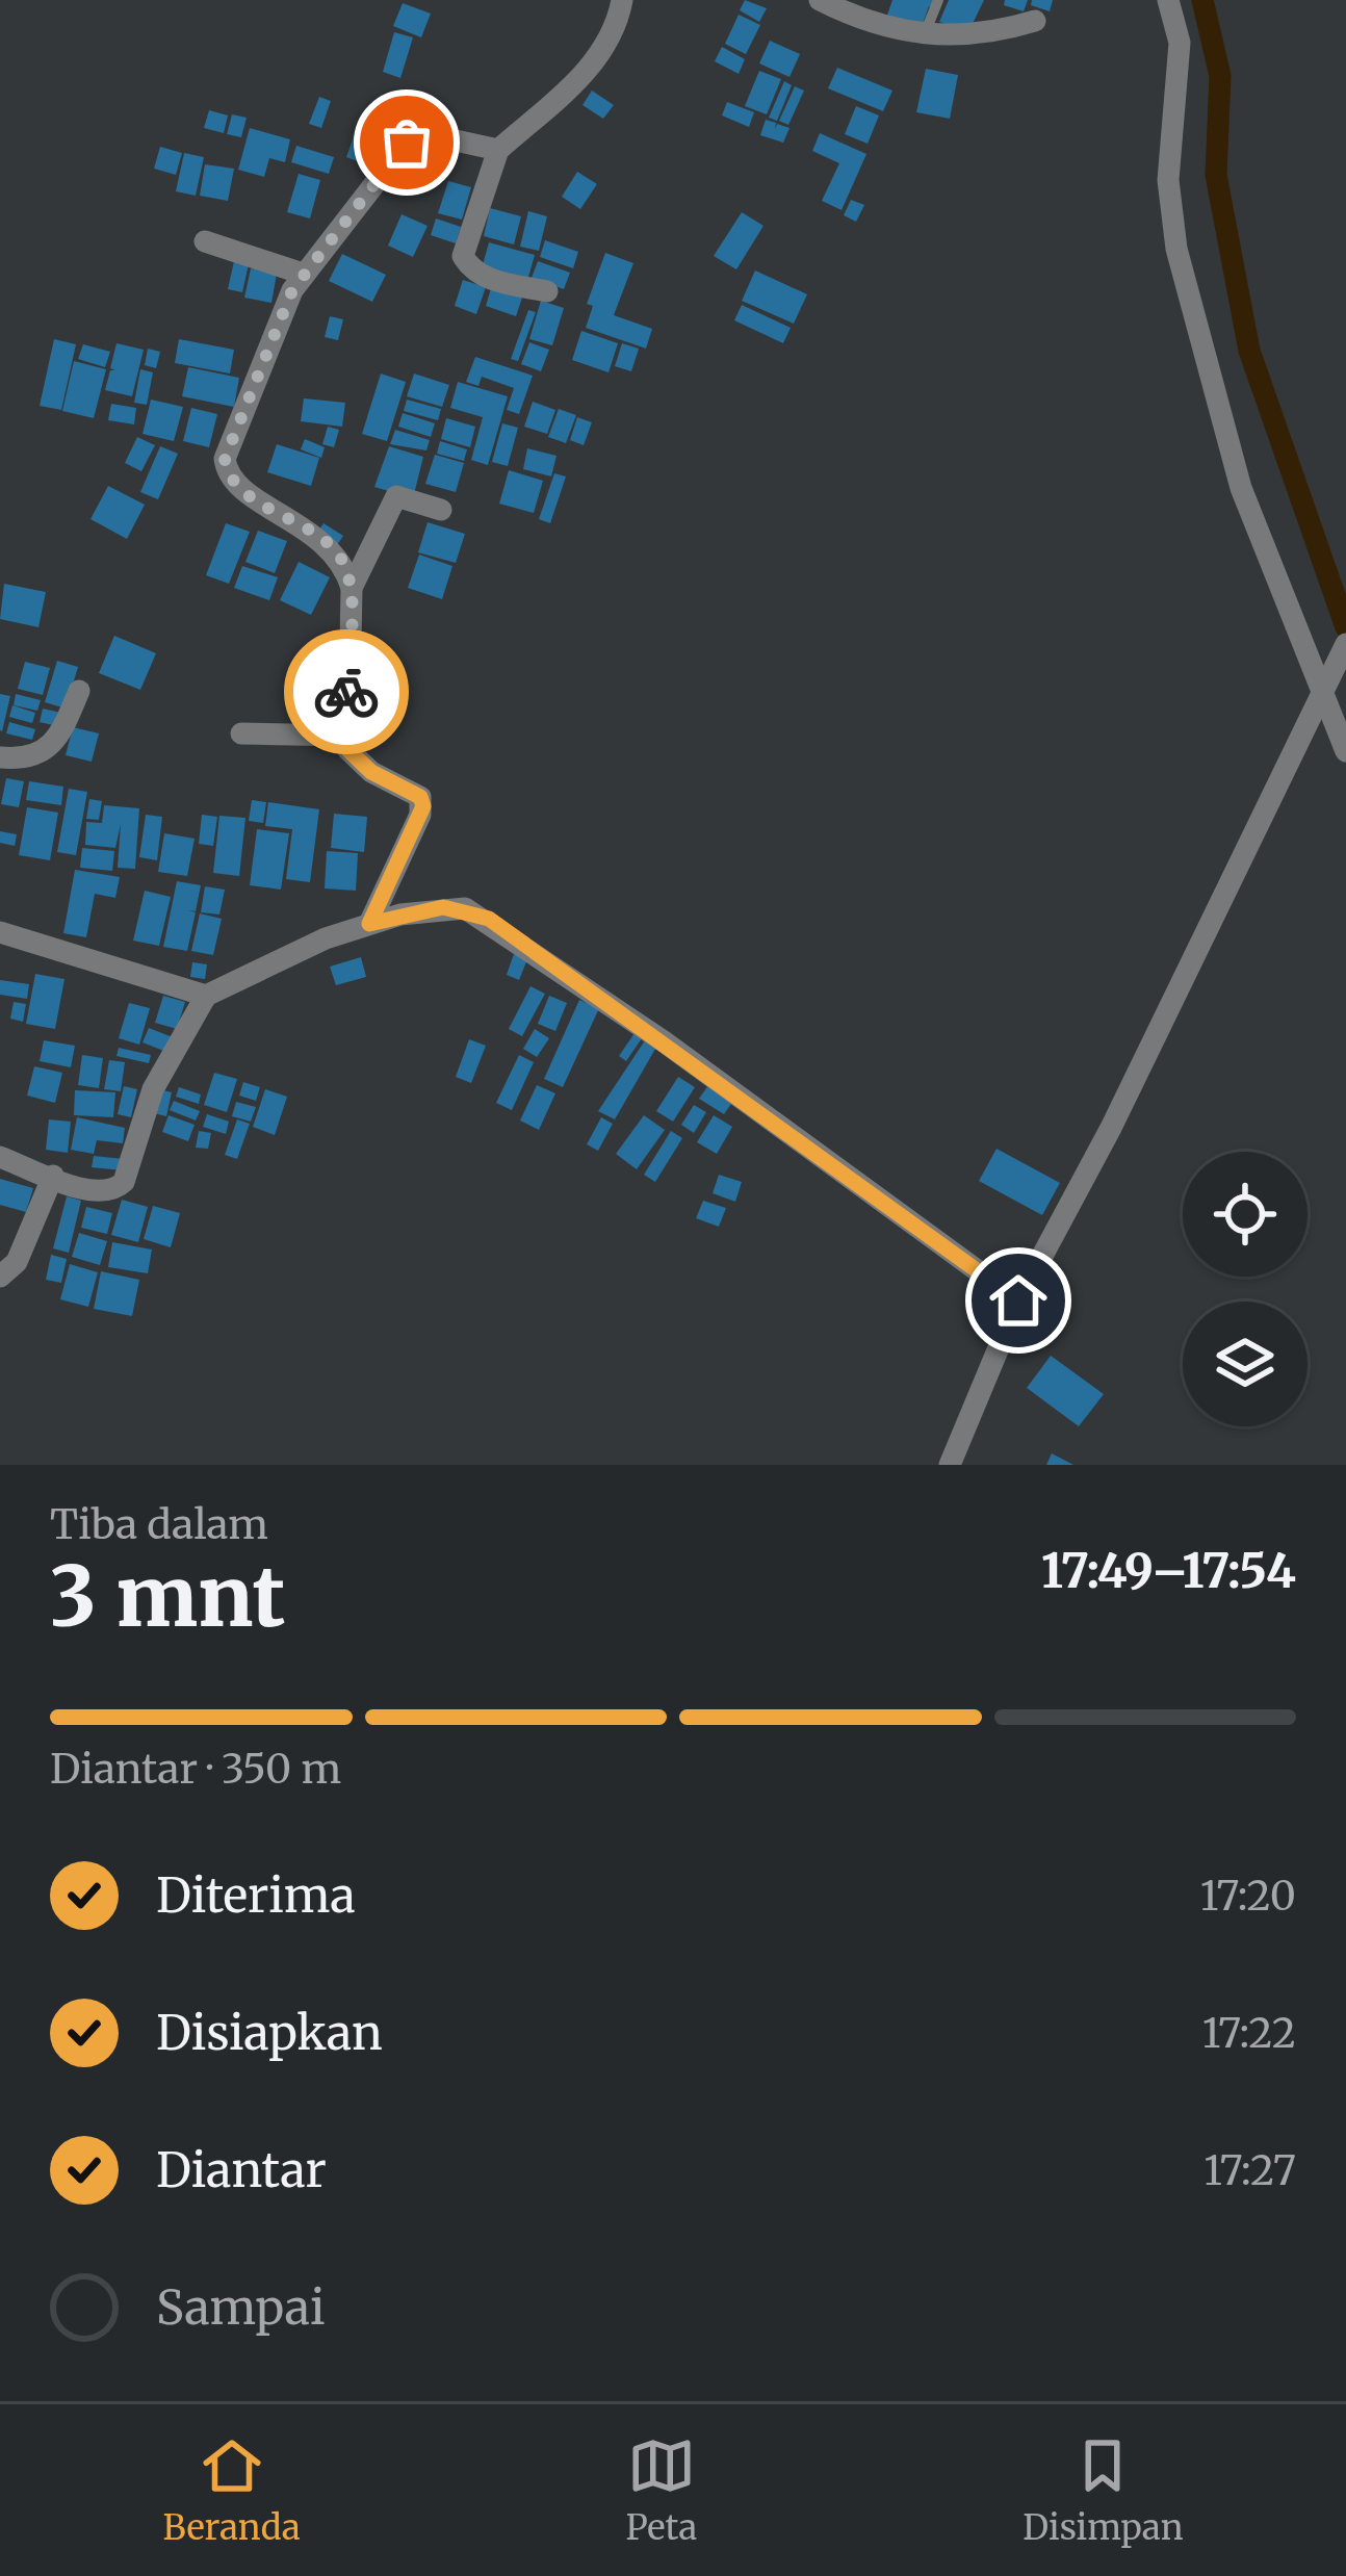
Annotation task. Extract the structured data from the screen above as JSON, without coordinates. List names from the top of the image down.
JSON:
{
  "page": {
    "heading": ["3 mnt", "Tiba dalam", "17:49–17:54"],
    "bar": "Diantar · 350 m",
    "list": [
      ["Diterima", "17:20"],
      ["Disiapkan", "17:22"],
      ["Diantar", "17:27"],
      "Sampai"
    ],
    "tabs": ["Beranda", "Peta", "Disimpan"]
  }
}
